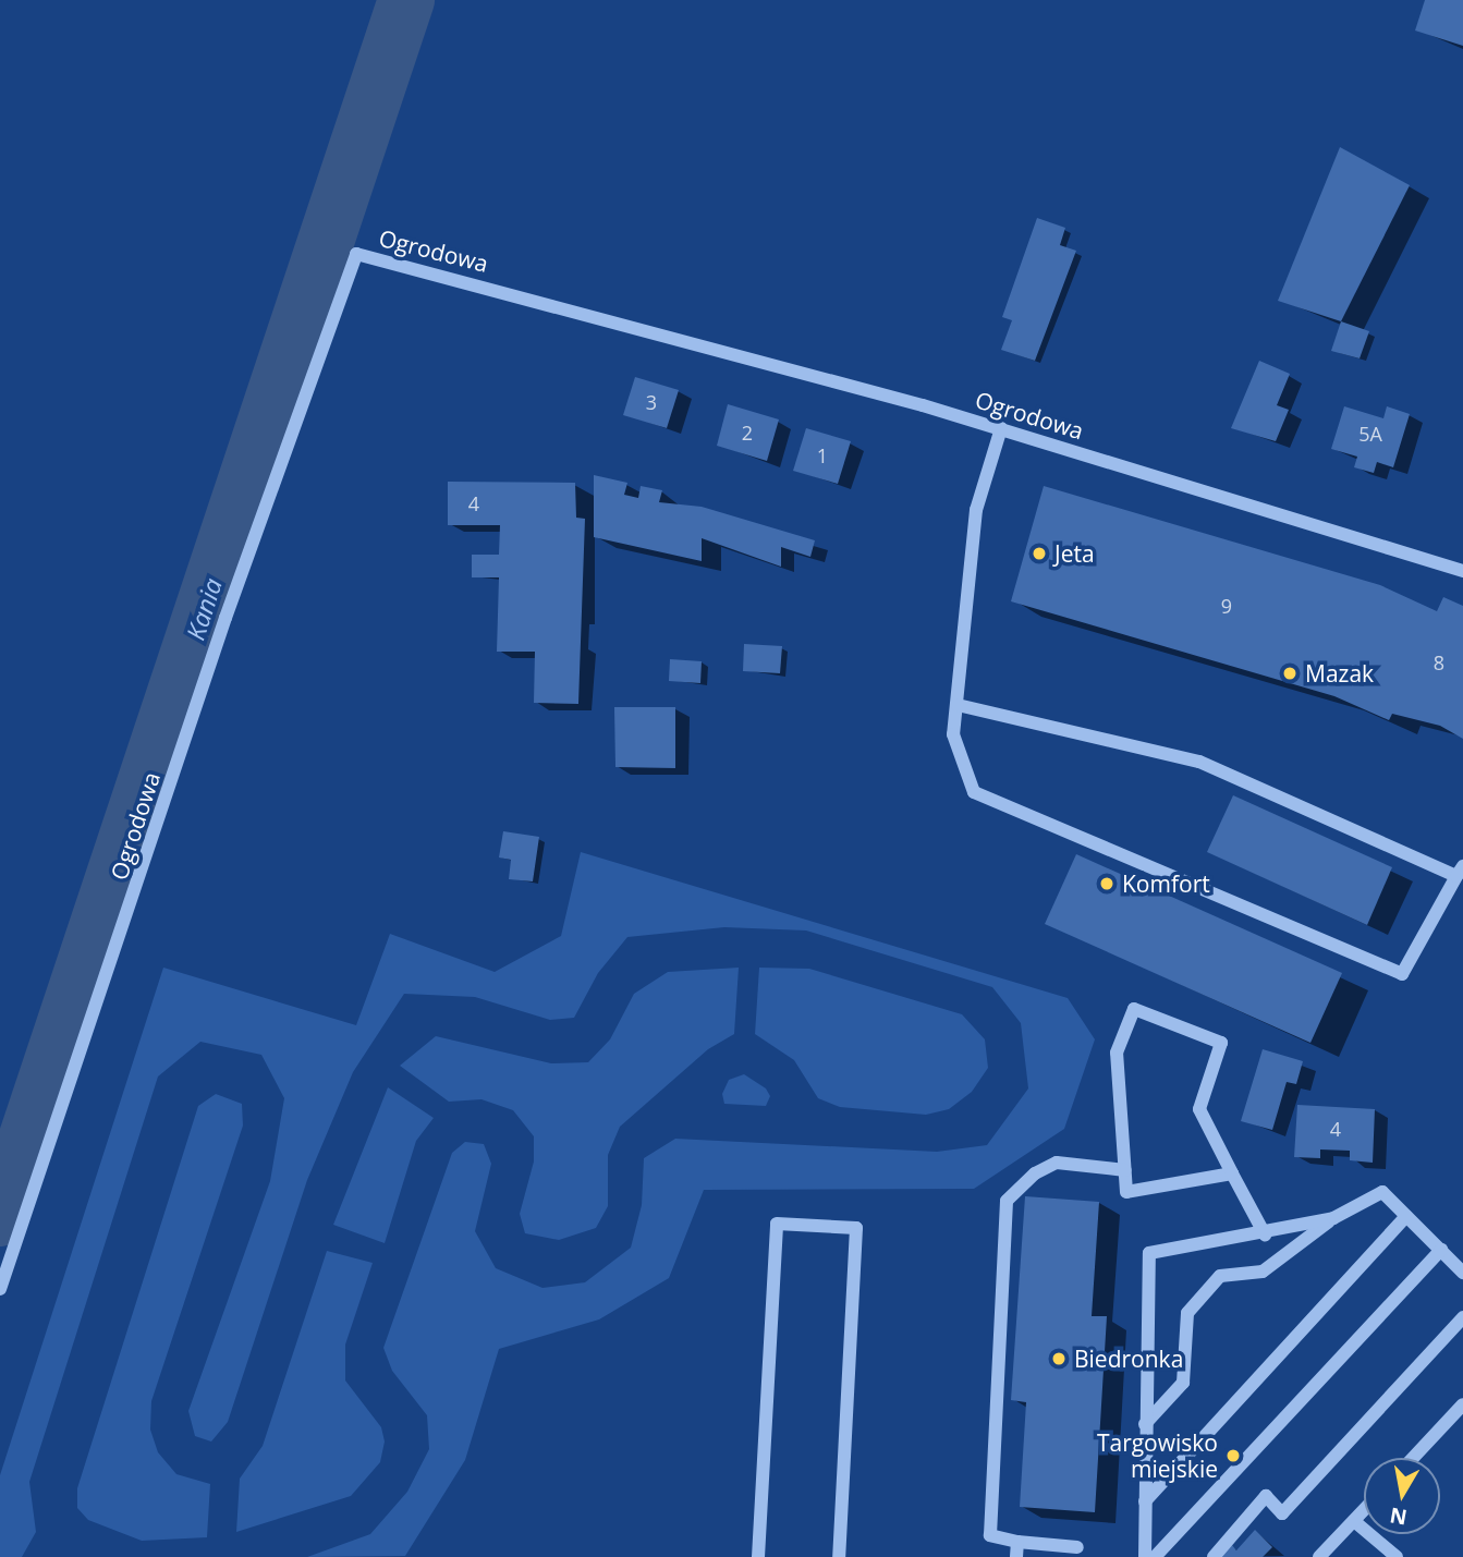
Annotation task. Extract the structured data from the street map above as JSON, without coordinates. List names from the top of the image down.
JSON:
{
  "streets": {
    "street": ["Ogrodowa"]
  },
  "water": ["Kania"],
  "places": [
    "Jeta",
    "Mazak",
    "Komfort",
    "Biedronka",
    "Targowisko miejskie"
  ],
  "house_numbers": [
    "3",
    "2",
    "5A",
    "1",
    "4",
    "9",
    "8",
    "4"
  ],
  "north": "bottom"
}
